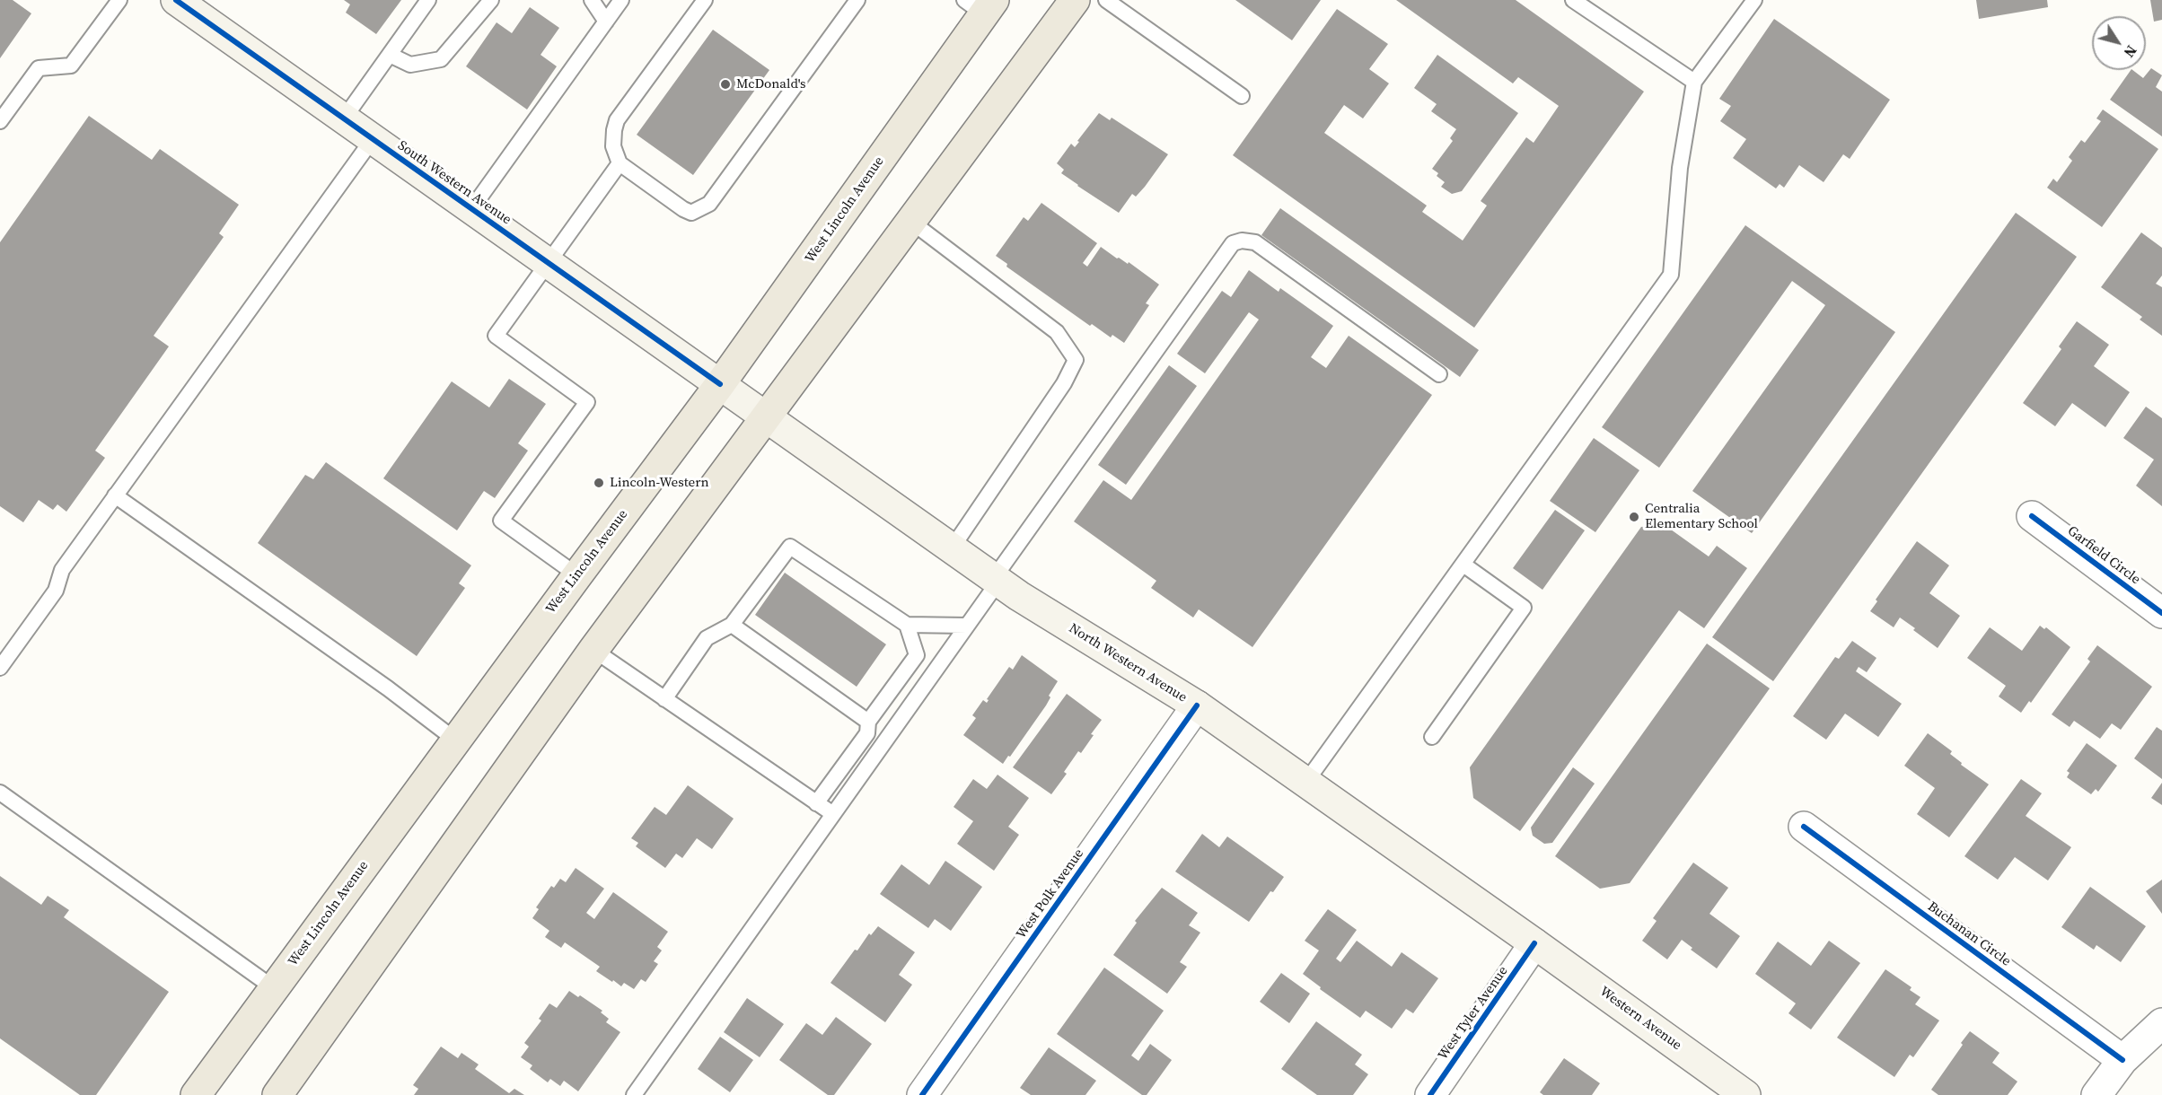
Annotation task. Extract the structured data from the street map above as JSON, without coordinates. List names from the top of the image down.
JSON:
{
  "streets": {
    "main road": [
      "South Western Avenue",
      "West Lincoln Avenue",
      "North Western Avenue",
      "Western Avenue"
    ],
    "street": [
      "Garfield Circle",
      "West Polk Avenue",
      "Buchanan Circle",
      "West Tyler Avenue"
    ]
  },
  "crossings": [
    ["South Western Avenue", "West Lincoln Avenue"],
    ["South Western Avenue", "North Western Avenue"],
    ["West Lincoln Avenue", "North Western Avenue"],
    ["North Western Avenue", "West Polk Avenue"],
    ["North Western Avenue", "West Tyler Avenue"],
    ["North Western Avenue", "Western Avenue"],
    ["West Tyler Avenue", "Western Avenue"]
  ],
  "places": ["McDonald's", "Lincoln-Western", "Centralia Elementary School"],
  "north": "bottom right"
}
